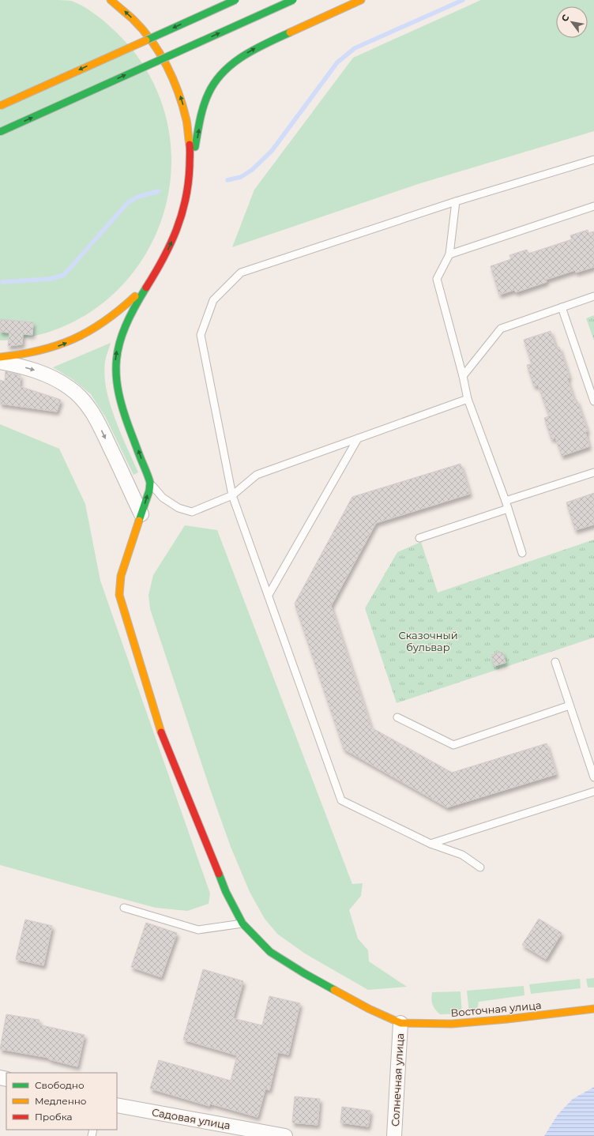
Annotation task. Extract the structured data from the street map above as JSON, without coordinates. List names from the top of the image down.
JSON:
{
  "streets": {
    "main road": ["Восточная улица"],
    "street": ["Солнечная улица", "Садовая улица"]
  },
  "crossings": [
    ["Восточная улица", "Солнечная улица"]
  ],
  "parks": ["Сказочный бульвар"],
  "legend": ["Свободно", "Медленно", "Пробка"],
  "north": "top left"
}
